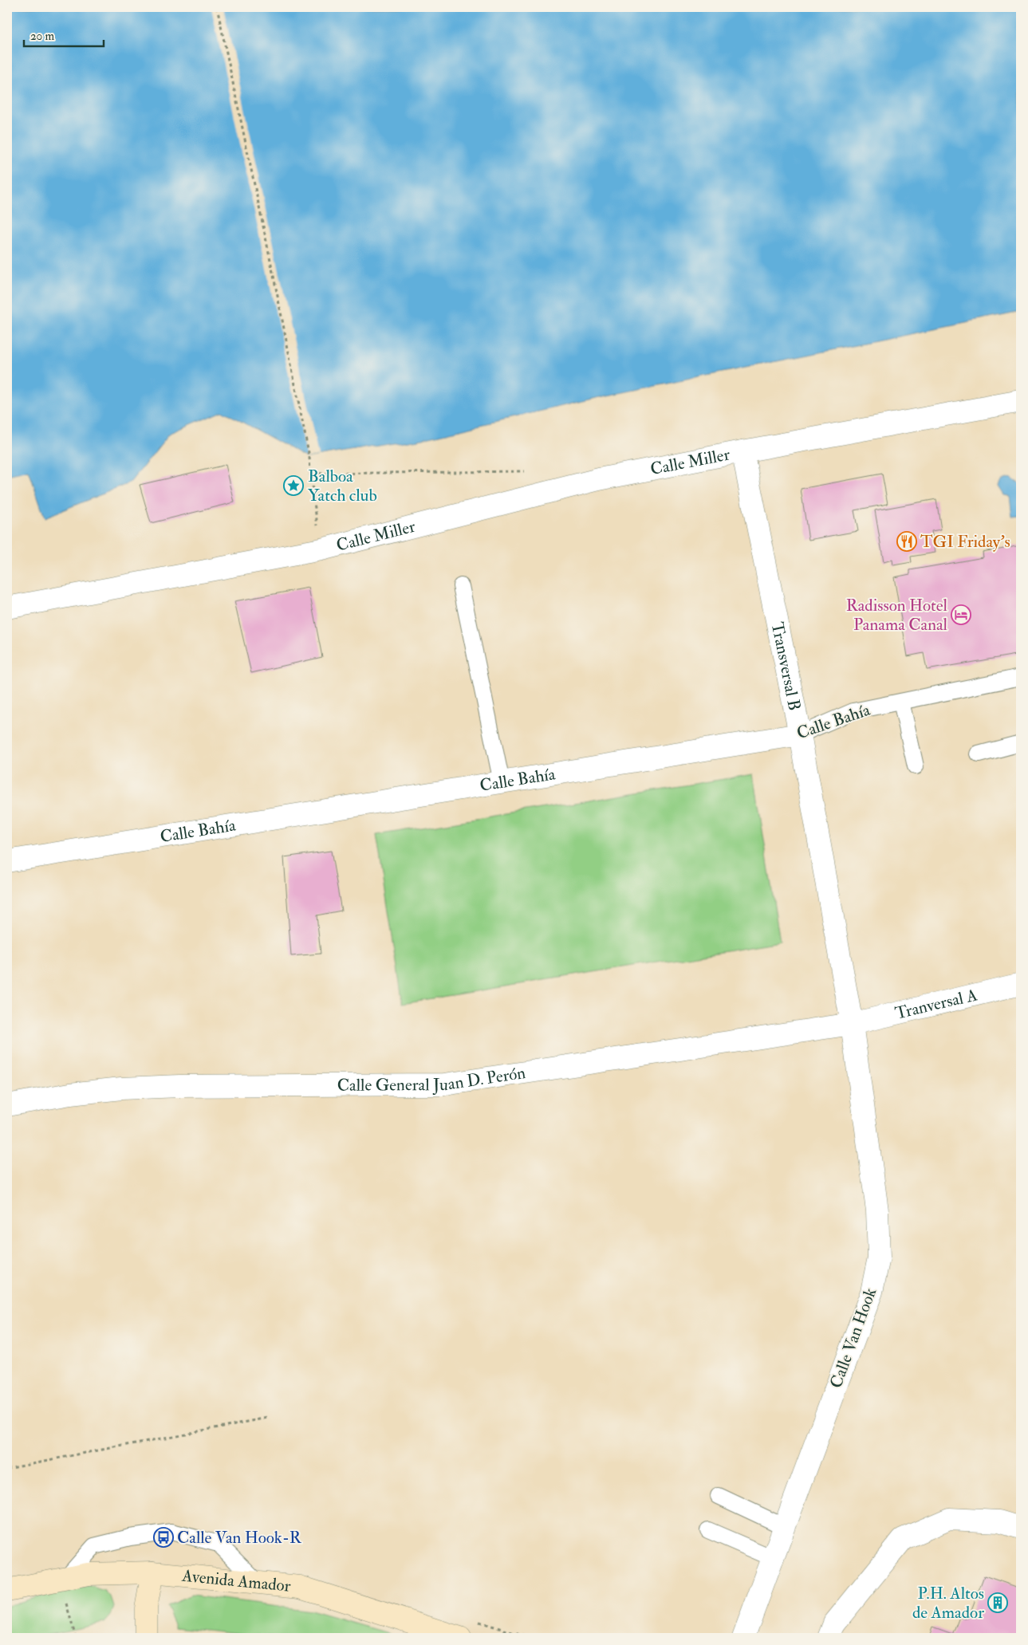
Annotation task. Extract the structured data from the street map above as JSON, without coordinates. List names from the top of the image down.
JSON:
{
  "streets": {
    "main road": ["Avenida Amador"],
    "street": [
      "Calle Miller",
      "Transversal B",
      "Calle Bahía",
      "Tranversal A",
      "Calle General Juan D. Perón",
      "Calle Van Hook"
    ]
  },
  "crossings": [
    ["Calle Miller", "Transversal B"],
    ["Transversal B", "Calle Bahía"],
    ["Transversal B", "Tranversal A"],
    ["Transversal B", "Calle General Juan D. Perón"],
    ["Transversal B", "Calle Van Hook"],
    ["Tranversal A", "Calle General Juan D. Perón"],
    ["Tranversal A", "Calle Van Hook"],
    ["Calle General Juan D. Perón", "Calle Van Hook"]
  ],
  "places": {
    "place": ["Balboa Yatch club"],
    "restaurant": ["TGI Friday's"],
    "hotel": ["Radisson Hotel Panama Canal"],
    "bus stop": ["Calle Van Hook-R"],
    "building": ["P.H. Altos de Amador"]
  },
  "scale_bar": "20 m"
}
